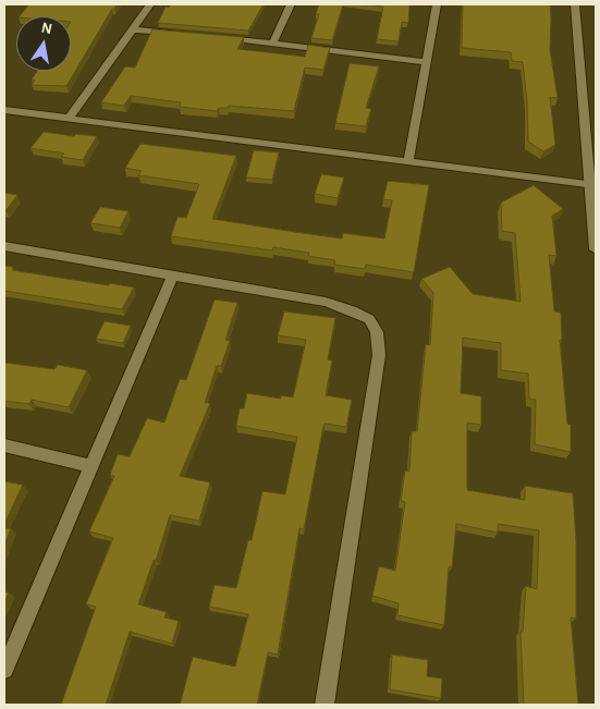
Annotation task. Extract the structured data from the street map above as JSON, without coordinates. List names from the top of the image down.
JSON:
{
  "north": "top"
}
